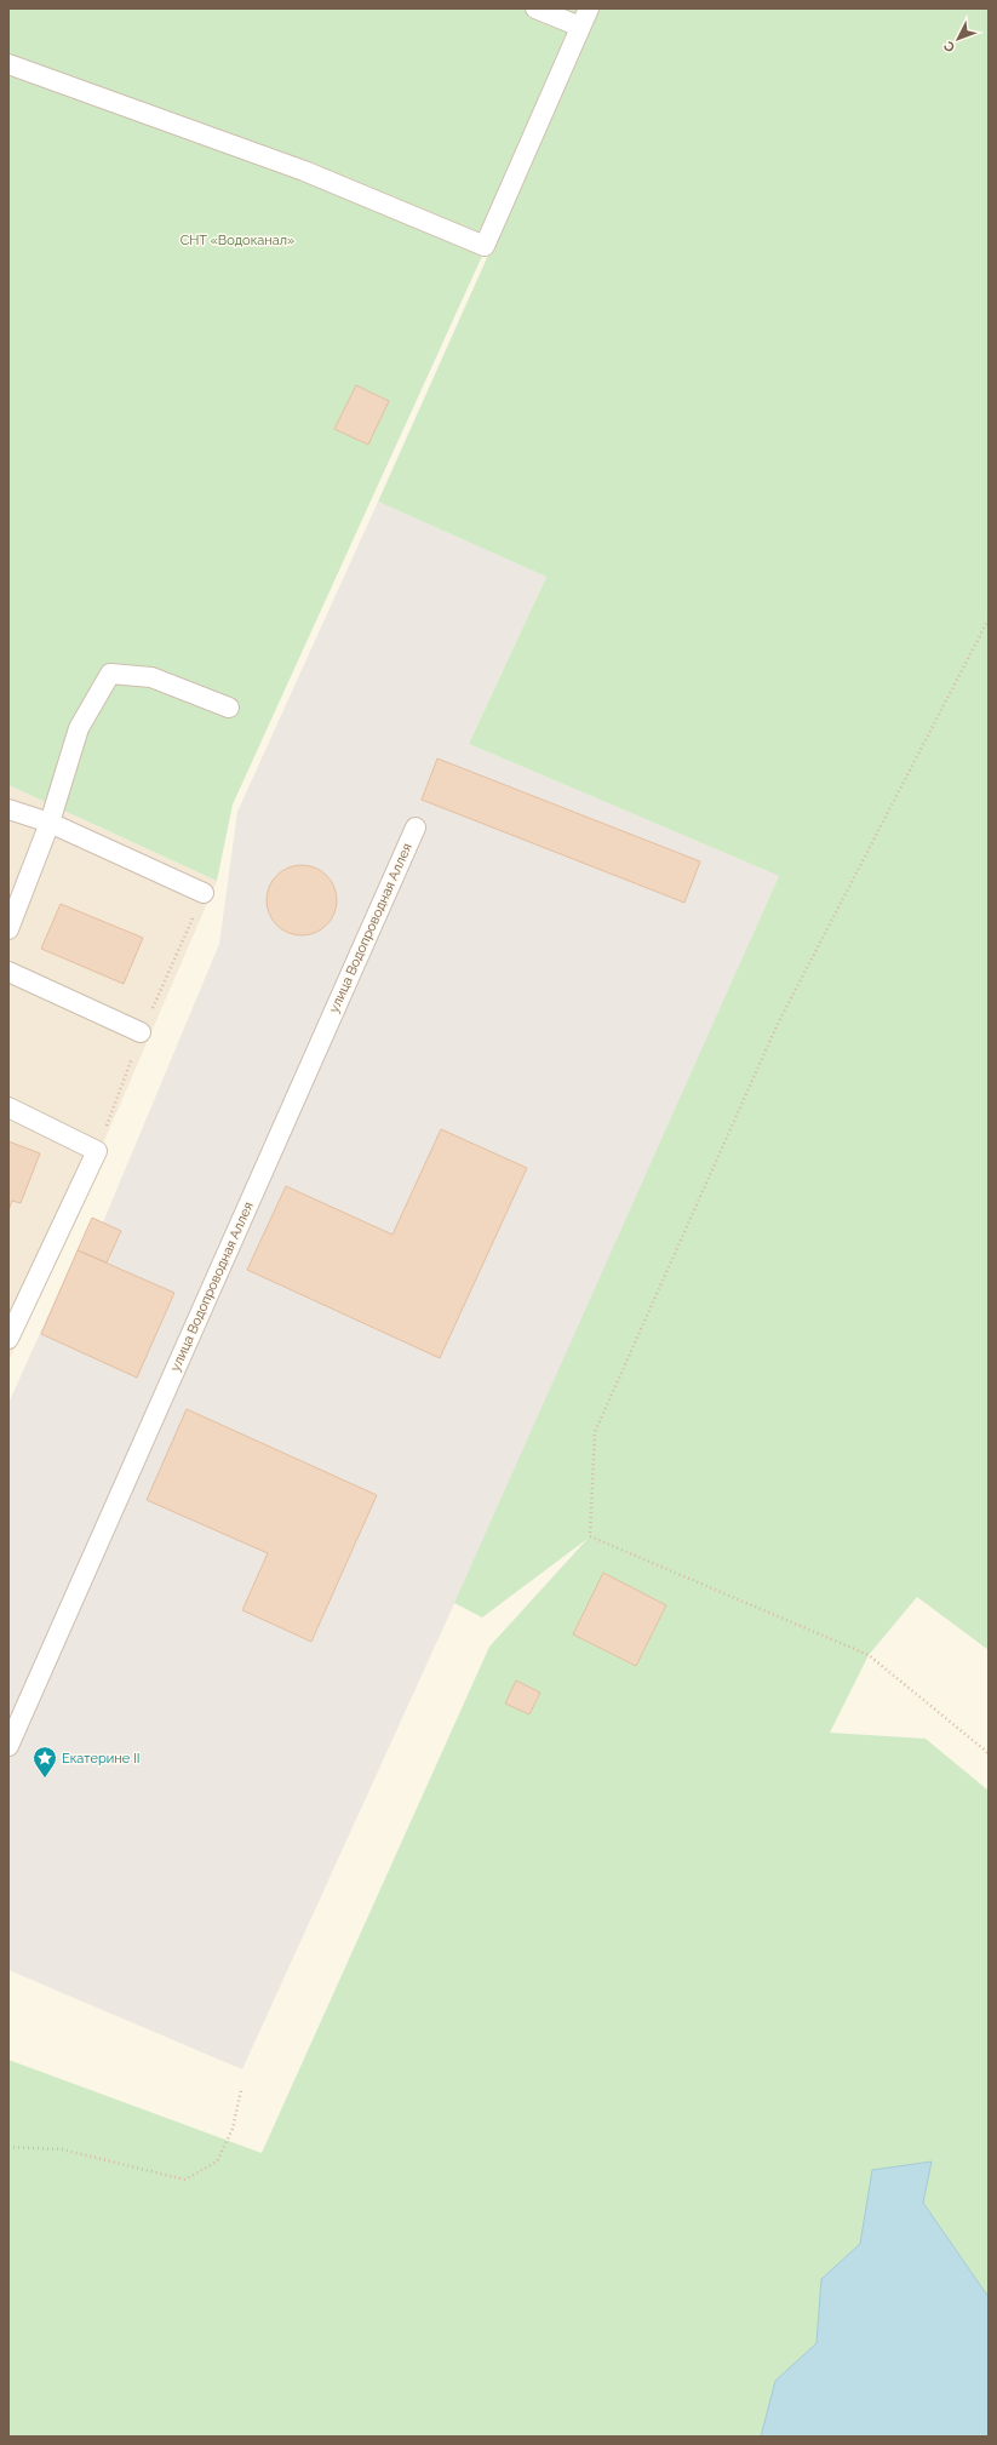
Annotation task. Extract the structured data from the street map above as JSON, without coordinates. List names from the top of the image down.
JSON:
{
  "streets": {
    "lane": ["улица Водопроводная Аллея"]
  },
  "parks": ["СНТ «Водоканал»"],
  "places": {
    "place": ["Екатерине II"]
  },
  "north": "bottom left"
}
